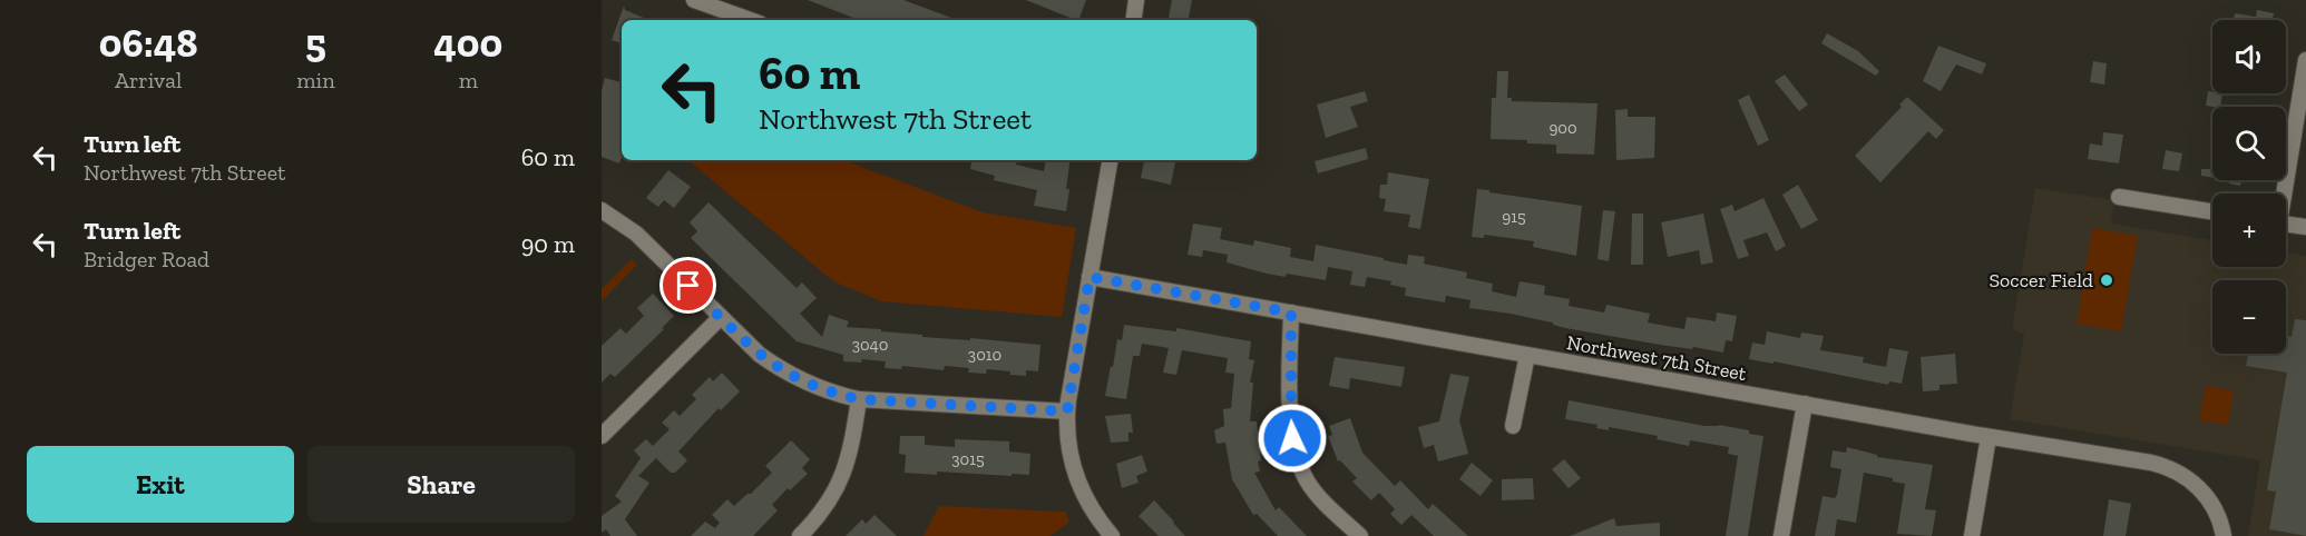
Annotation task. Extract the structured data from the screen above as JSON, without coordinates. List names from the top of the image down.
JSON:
{
  "streets": {
    "street": ["Northwest 7th Street"]
  },
  "places": ["Soccer Field"],
  "house_numbers": [
    "900",
    "915",
    "3040",
    "3010",
    "3015"
  ],
  "page": {
    "eta": [
      "06:48",
      "Arrival",
      "5",
      "min",
      "400",
      "m"
    ],
    "map_buttons": ["+", "−"],
    "turn": ["60 m", "Northwest 7th Street"],
    "list": [
      {
        "name": "Turn left",
        "note": "Northwest 7th Street",
        "value": "60 m"
      },
      {
        "name": "Turn left",
        "note": "Bridger Road",
        "value": "90 m"
      }
    ],
    "buttons": ["Exit", "Share"]
  }
}
